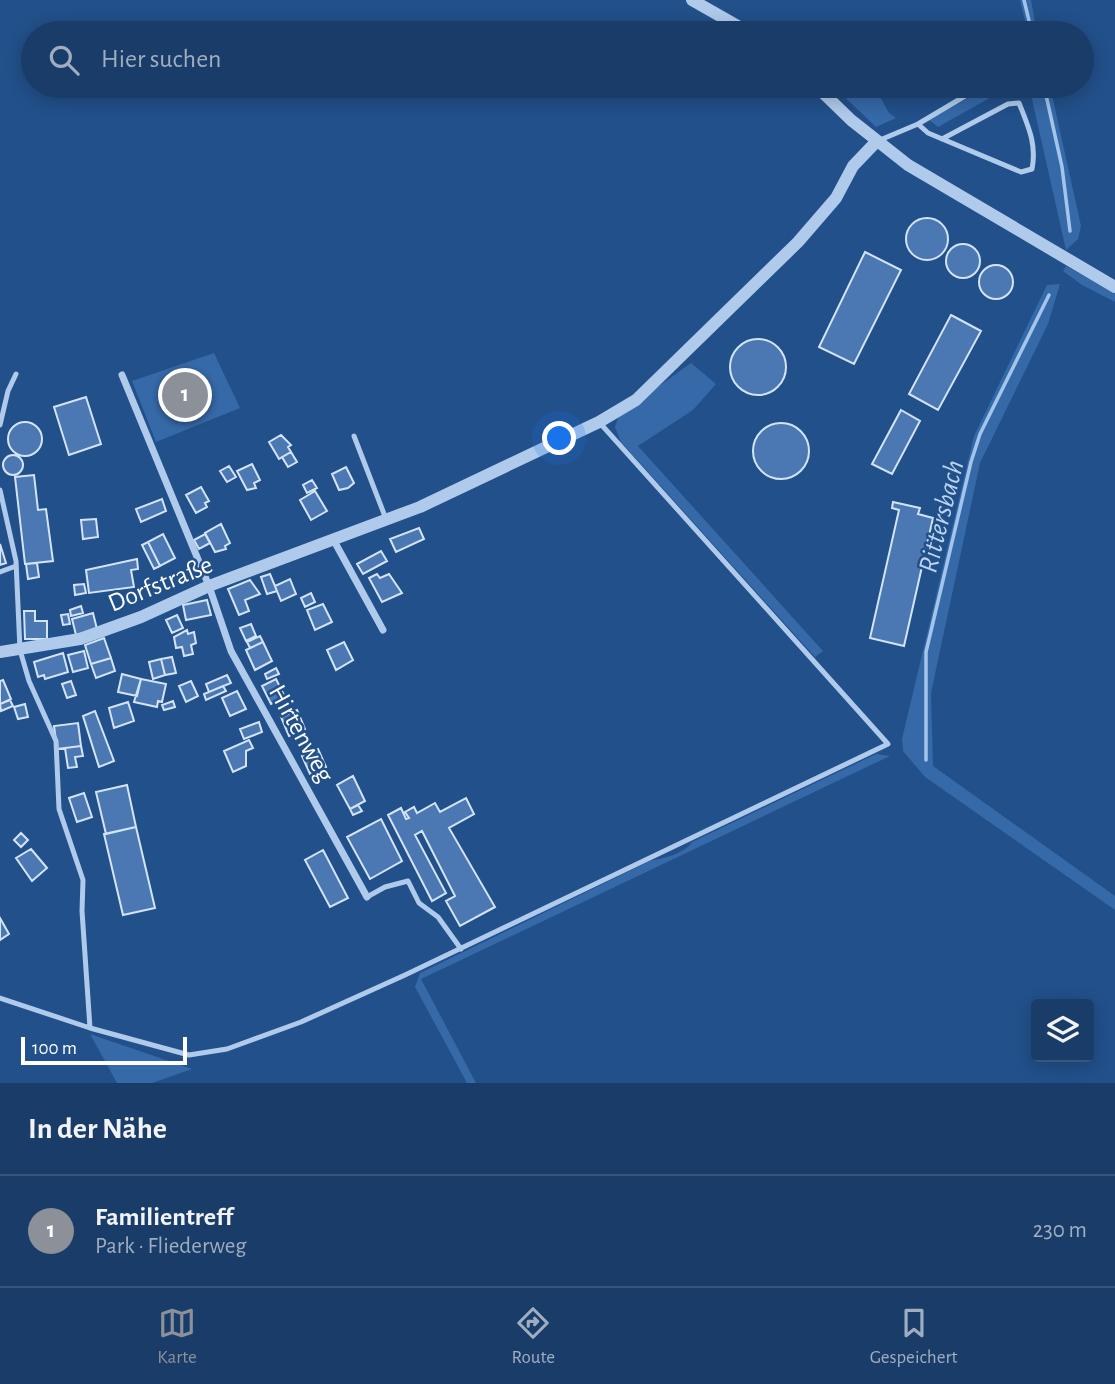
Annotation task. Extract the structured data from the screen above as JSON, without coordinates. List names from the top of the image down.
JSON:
{
  "streets": {
    "street": ["Dorfstraße", "Hirtenweg"]
  },
  "crossings": [
    ["Dorfstraße", "Hirtenweg"]
  ],
  "water": ["Rittersbach"],
  "scale_bar": "100 m",
  "page": {
    "search": "Hier suchen",
    "pins": "1",
    "scale": "100 m",
    "heading": "In der Nähe",
    "list": [
      {
        "mark": "1",
        "name": "Familientreff",
        "note": "Park · Fliederweg",
        "value": "230 m"
      }
    ],
    "nav": ["Karte", "Route", "Gespeichert"]
  }
}
